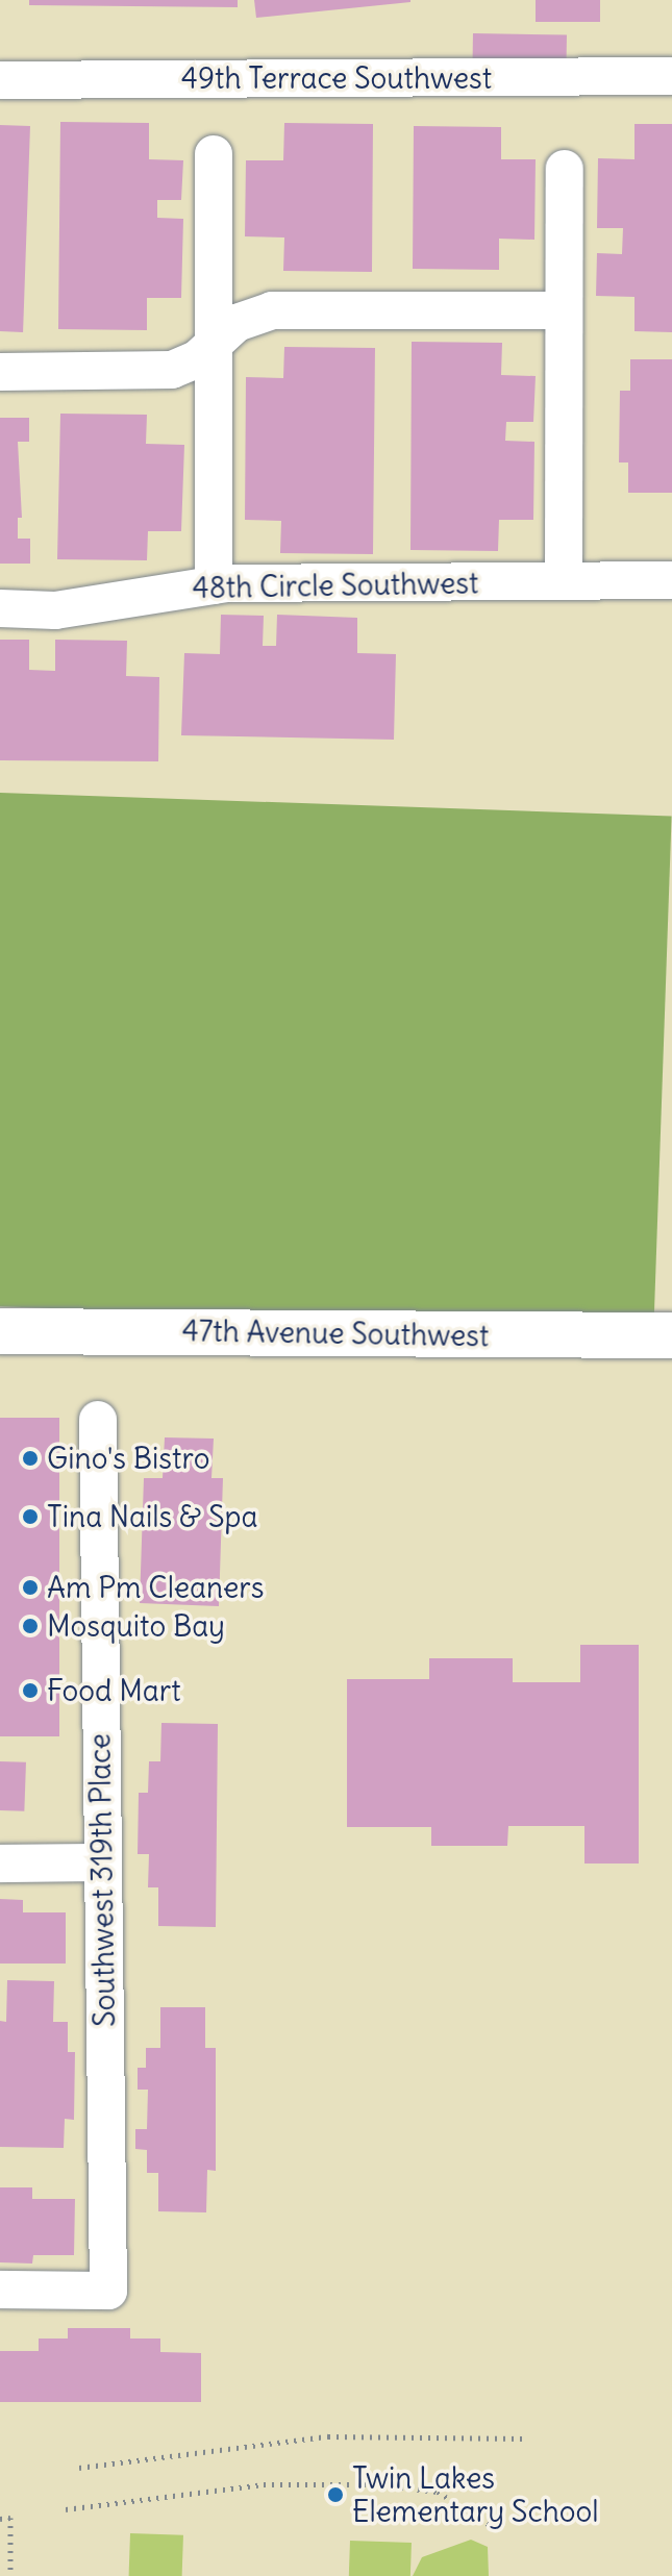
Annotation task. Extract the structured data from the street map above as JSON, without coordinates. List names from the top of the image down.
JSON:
{
  "streets": {
    "main road": ["47th Avenue Southwest"],
    "street": ["49th Terrace Southwest", "48th Circle Southwest", "Southwest 319th Place"]
  },
  "places": [
    "Gino's Bistro",
    "Tina Nails & Spa",
    "Am Pm Cleaners",
    "Mosquito Bay",
    "Food Mart",
    "Twin Lakes Elementary School"
  ]
}
